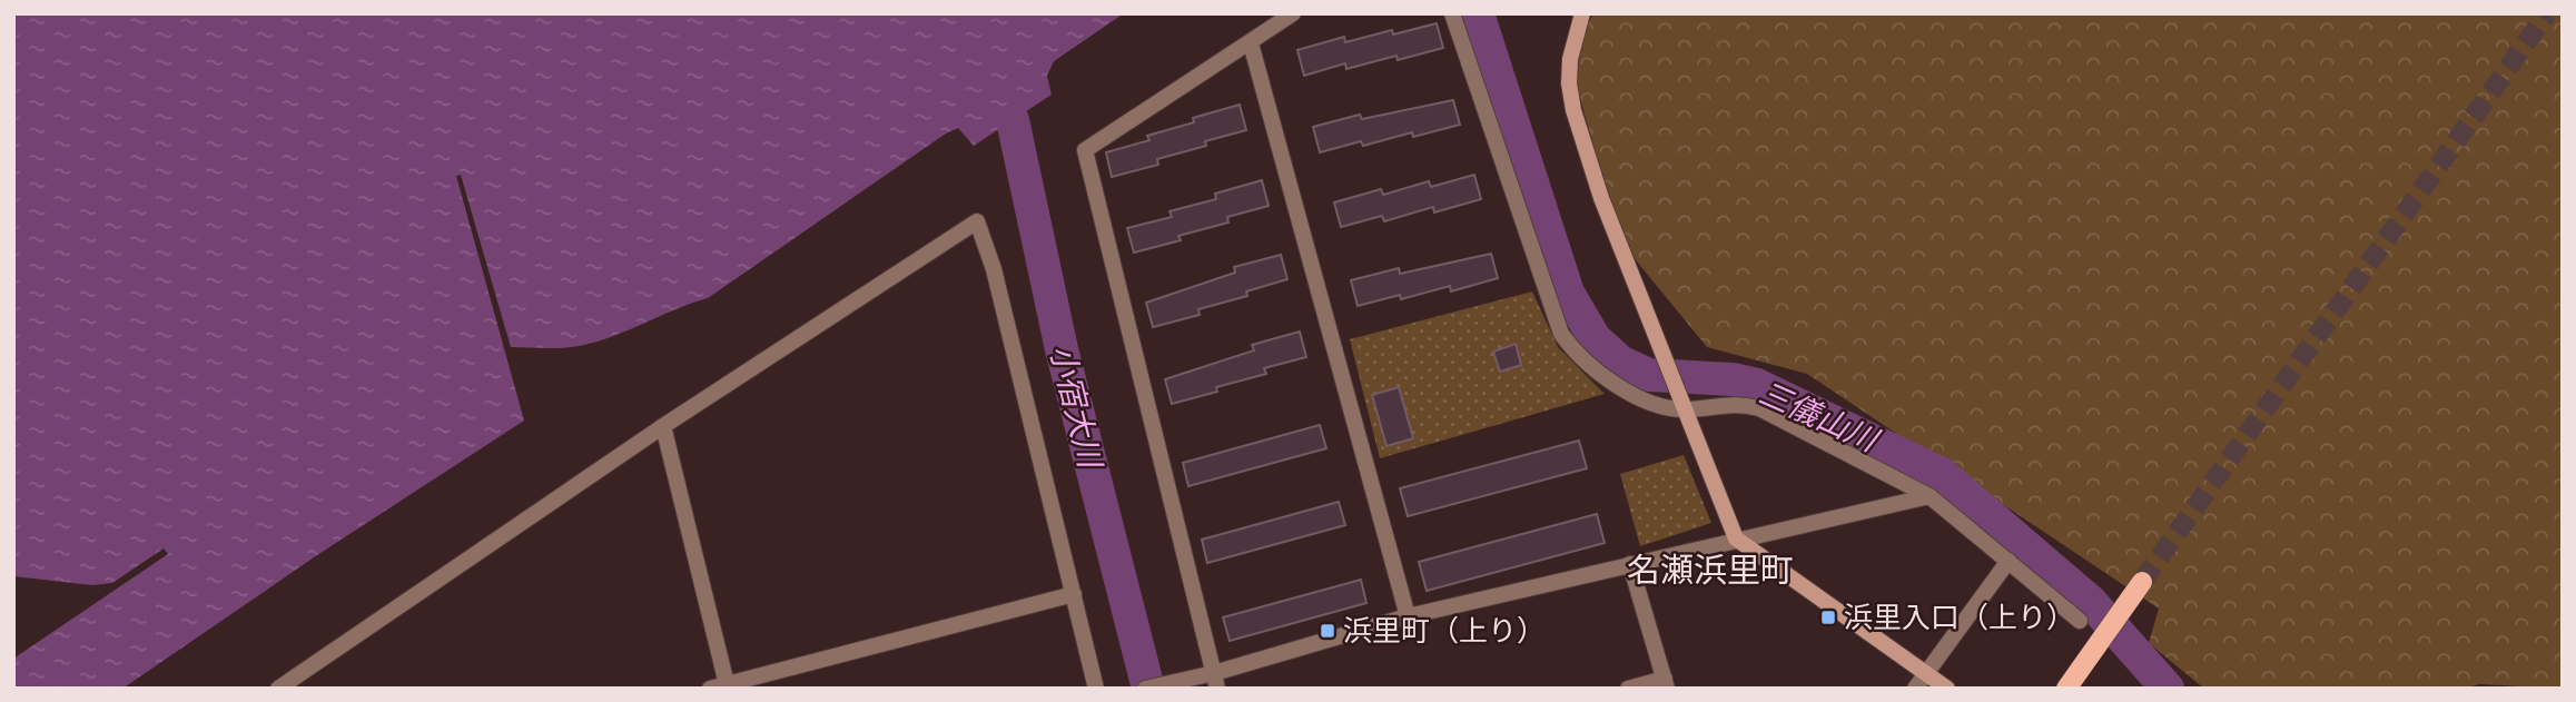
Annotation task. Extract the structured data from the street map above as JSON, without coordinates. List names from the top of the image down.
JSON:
{
  "districts": ["名瀬浜里町"],
  "water": ["小宿大川", "三儀山川"],
  "places": {
    "transit": ["浜里入口（上り）", "浜里町（上り）"]
  }
}
